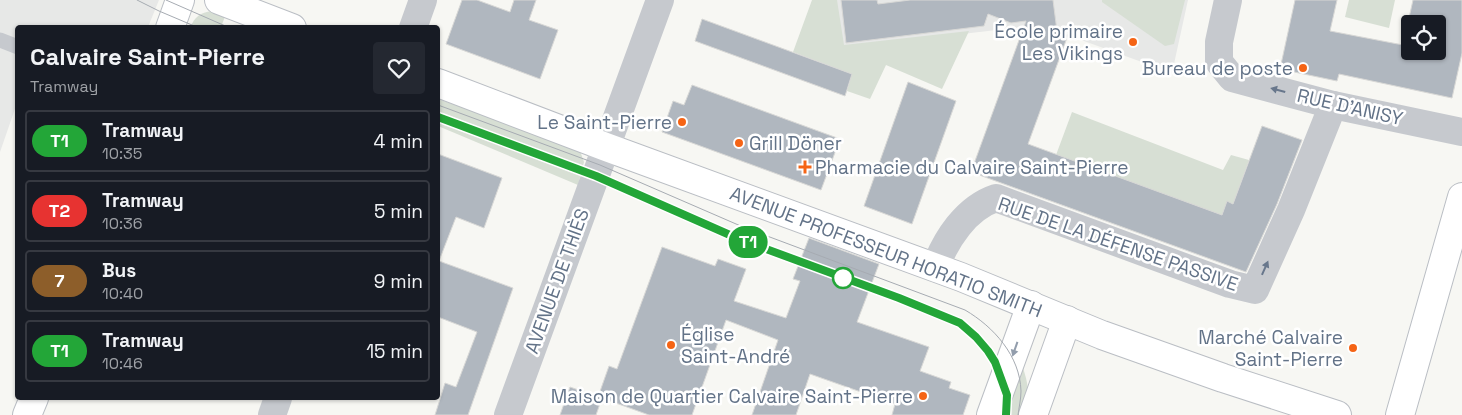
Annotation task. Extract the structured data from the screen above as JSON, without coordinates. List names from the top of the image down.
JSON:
{
  "streets": {
    "street": [
      "RUE D'ANISY",
      "RUE DE LA DÉFENSE PASSIVE",
      "AVENUE PROFESSEUR HORATIO SMITH",
      "AVENUE DE THIÈS"
    ]
  },
  "crossings": [
    ["RUE D'ANISY", "RUE DE LA DÉFENSE PASSIVE"],
    ["RUE DE LA DÉFENSE PASSIVE", "AVENUE PROFESSEUR HORATIO SMITH"],
    ["AVENUE PROFESSEUR HORATIO SMITH", "AVENUE DE THIÈS"]
  ],
  "places": {
    "other": [
      "École primaire Les Vikings",
      "Bureau de poste",
      "Le Saint-Pierre",
      "Grill Döner",
      "Église Saint-André",
      "Marché Calvaire Saint-Pierre",
      "Maison de Quartier Calvaire Saint-Pierre"
    ],
    "health": ["Pharmacie du Calvaire Saint-Pierre"]
  },
  "lines": ["tram line T1"],
  "page": {
    "on_map": "T1",
    "heading": ["Calvaire Saint-Pierre", "Tramway"],
    "list": [
      {
        "mark": "T1",
        "name": "Tramway",
        "note": "10:35",
        "value": "4 min"
      },
      {
        "mark": "T2",
        "name": "Tramway",
        "note": "10:36",
        "value": "5 min"
      },
      {
        "mark": "7",
        "name": "Bus",
        "note": "10:40",
        "value": "9 min"
      },
      {
        "mark": "T1",
        "name": "Tramway",
        "note": "10:46",
        "value": "15 min"
      }
    ]
  }
}
